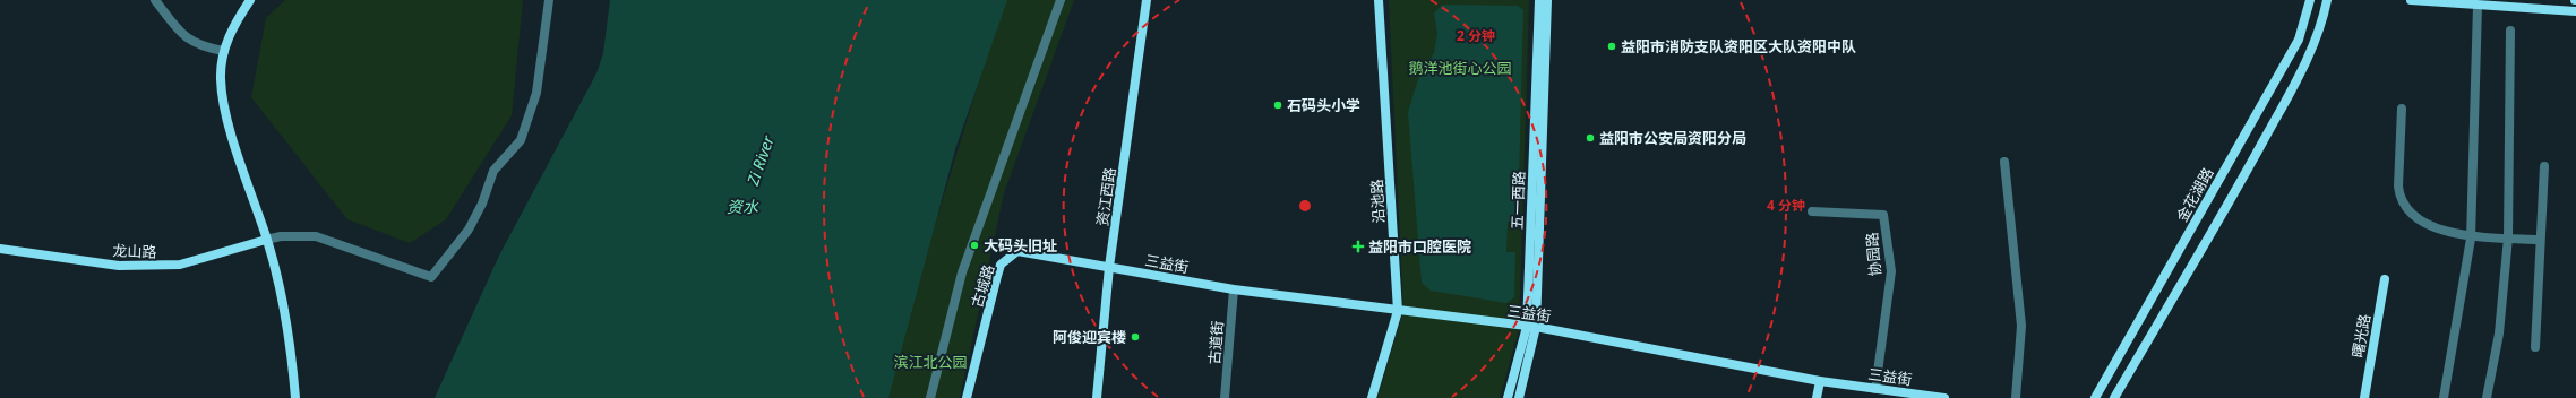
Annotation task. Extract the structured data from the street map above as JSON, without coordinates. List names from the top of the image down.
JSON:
{
  "streets": {
    "street": [
      "金花湖路",
      "资江西路",
      "五一西路",
      "沿池路",
      "龙山路",
      "协园路",
      "三益街",
      "古城路",
      "曙光路",
      "古道街"
    ]
  },
  "crossings": [
    ["资江西路", "三益街"],
    ["资江西路", "古城路"],
    ["五一西路", "三益街"],
    ["沿池路", "三益街"],
    ["协园路", "三益街"],
    ["三益街", "古城路"],
    ["三益街", "古道街"]
  ],
  "water": ["Zi River", "资水"],
  "parks": ["鹅洋池街心公园", "滨江北公园"],
  "places": {
    "other": [
      "益阳市消防支队资阳区大队资阳中队",
      "石码头小学",
      "益阳市公安局资阳分局",
      "大码头旧址",
      "阿俊迎宾楼"
    ],
    "health": ["益阳市口腔医院"]
  },
  "rings": ["2 分钟", "4 分钟"]
}
